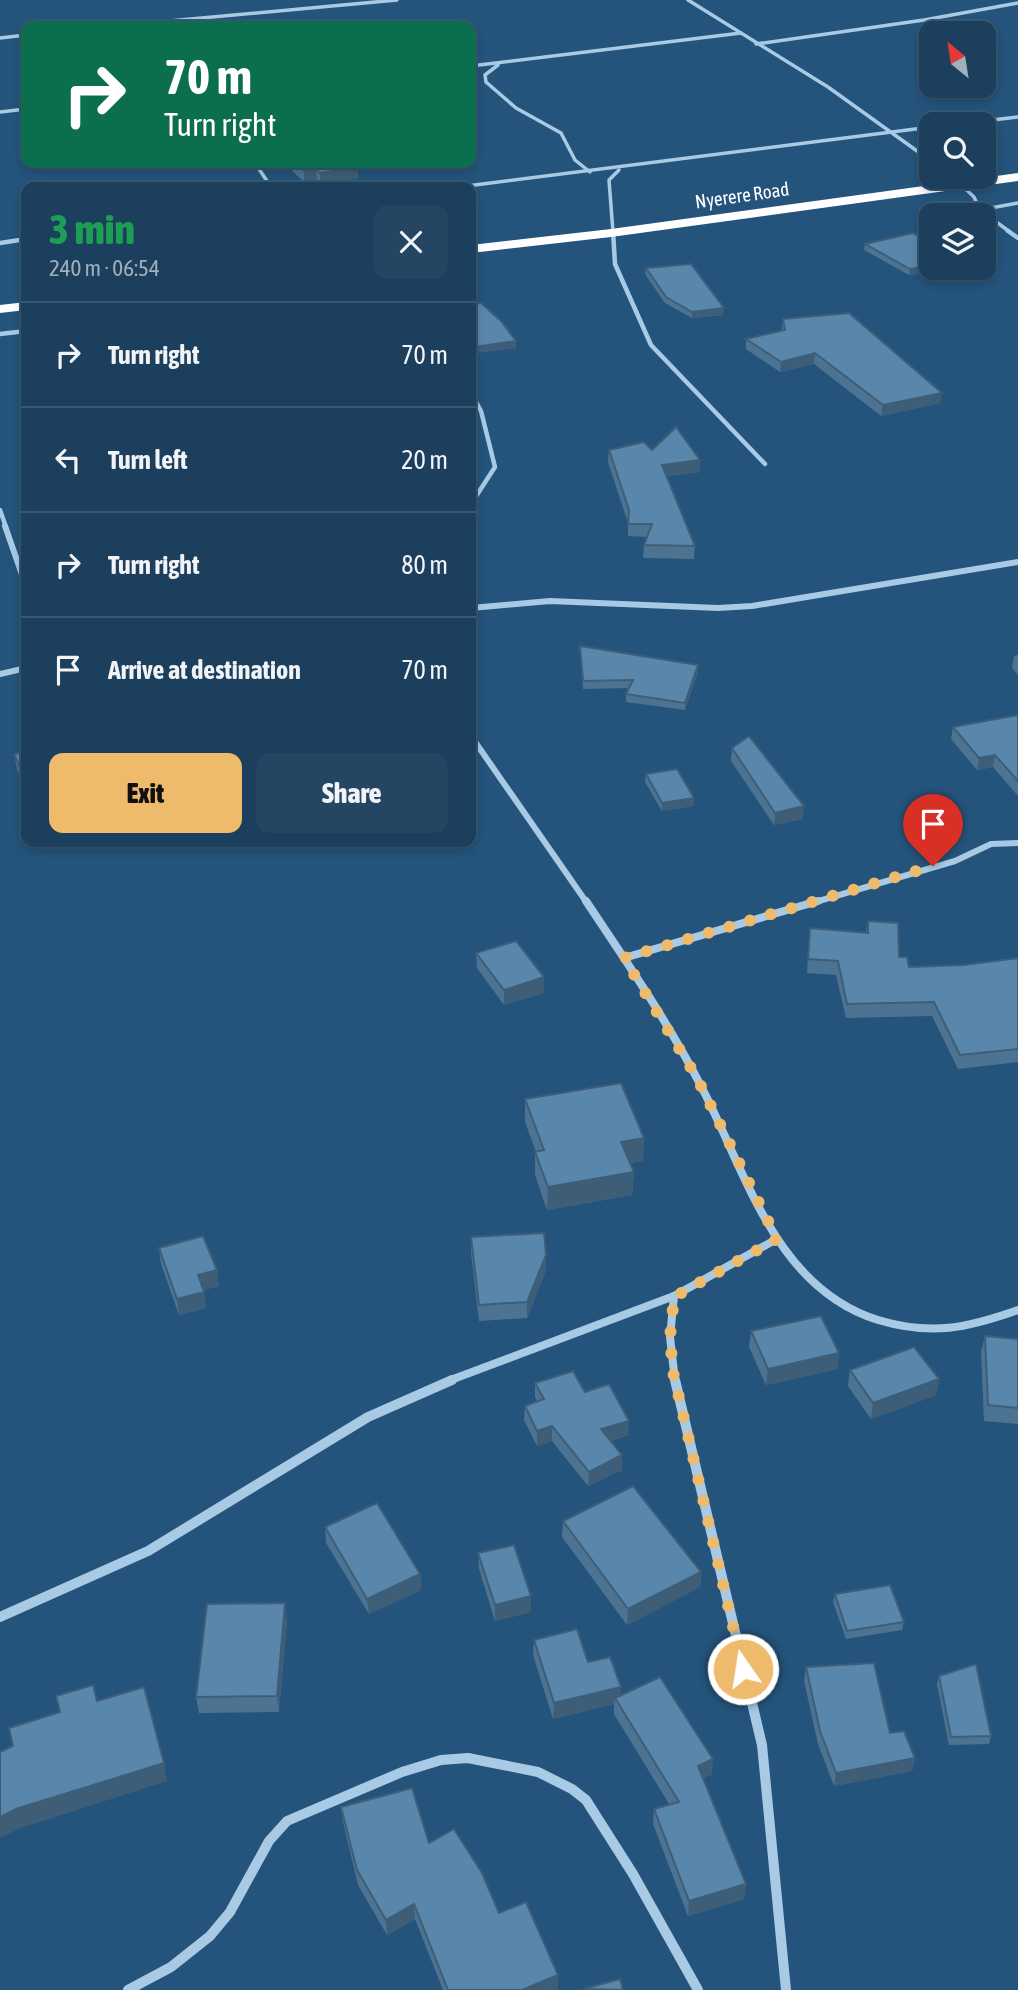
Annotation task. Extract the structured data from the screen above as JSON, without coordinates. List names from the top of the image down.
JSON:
{
  "streets": {
    "highway": ["Nyerere Road"]
  },
  "north": "top left",
  "page": {
    "turn": ["70 m", "Turn right"],
    "heading": ["3 min", "240 m · 06:54"],
    "list": [
      {
        "name": "Turn right",
        "value": "70 m"
      },
      {
        "name": "Turn left",
        "value": "20 m"
      },
      {
        "name": "Turn right",
        "value": "80 m"
      },
      {
        "name": "Arrive at destination",
        "value": "70 m"
      }
    ],
    "buttons": ["Exit", "Share"]
  }
}
